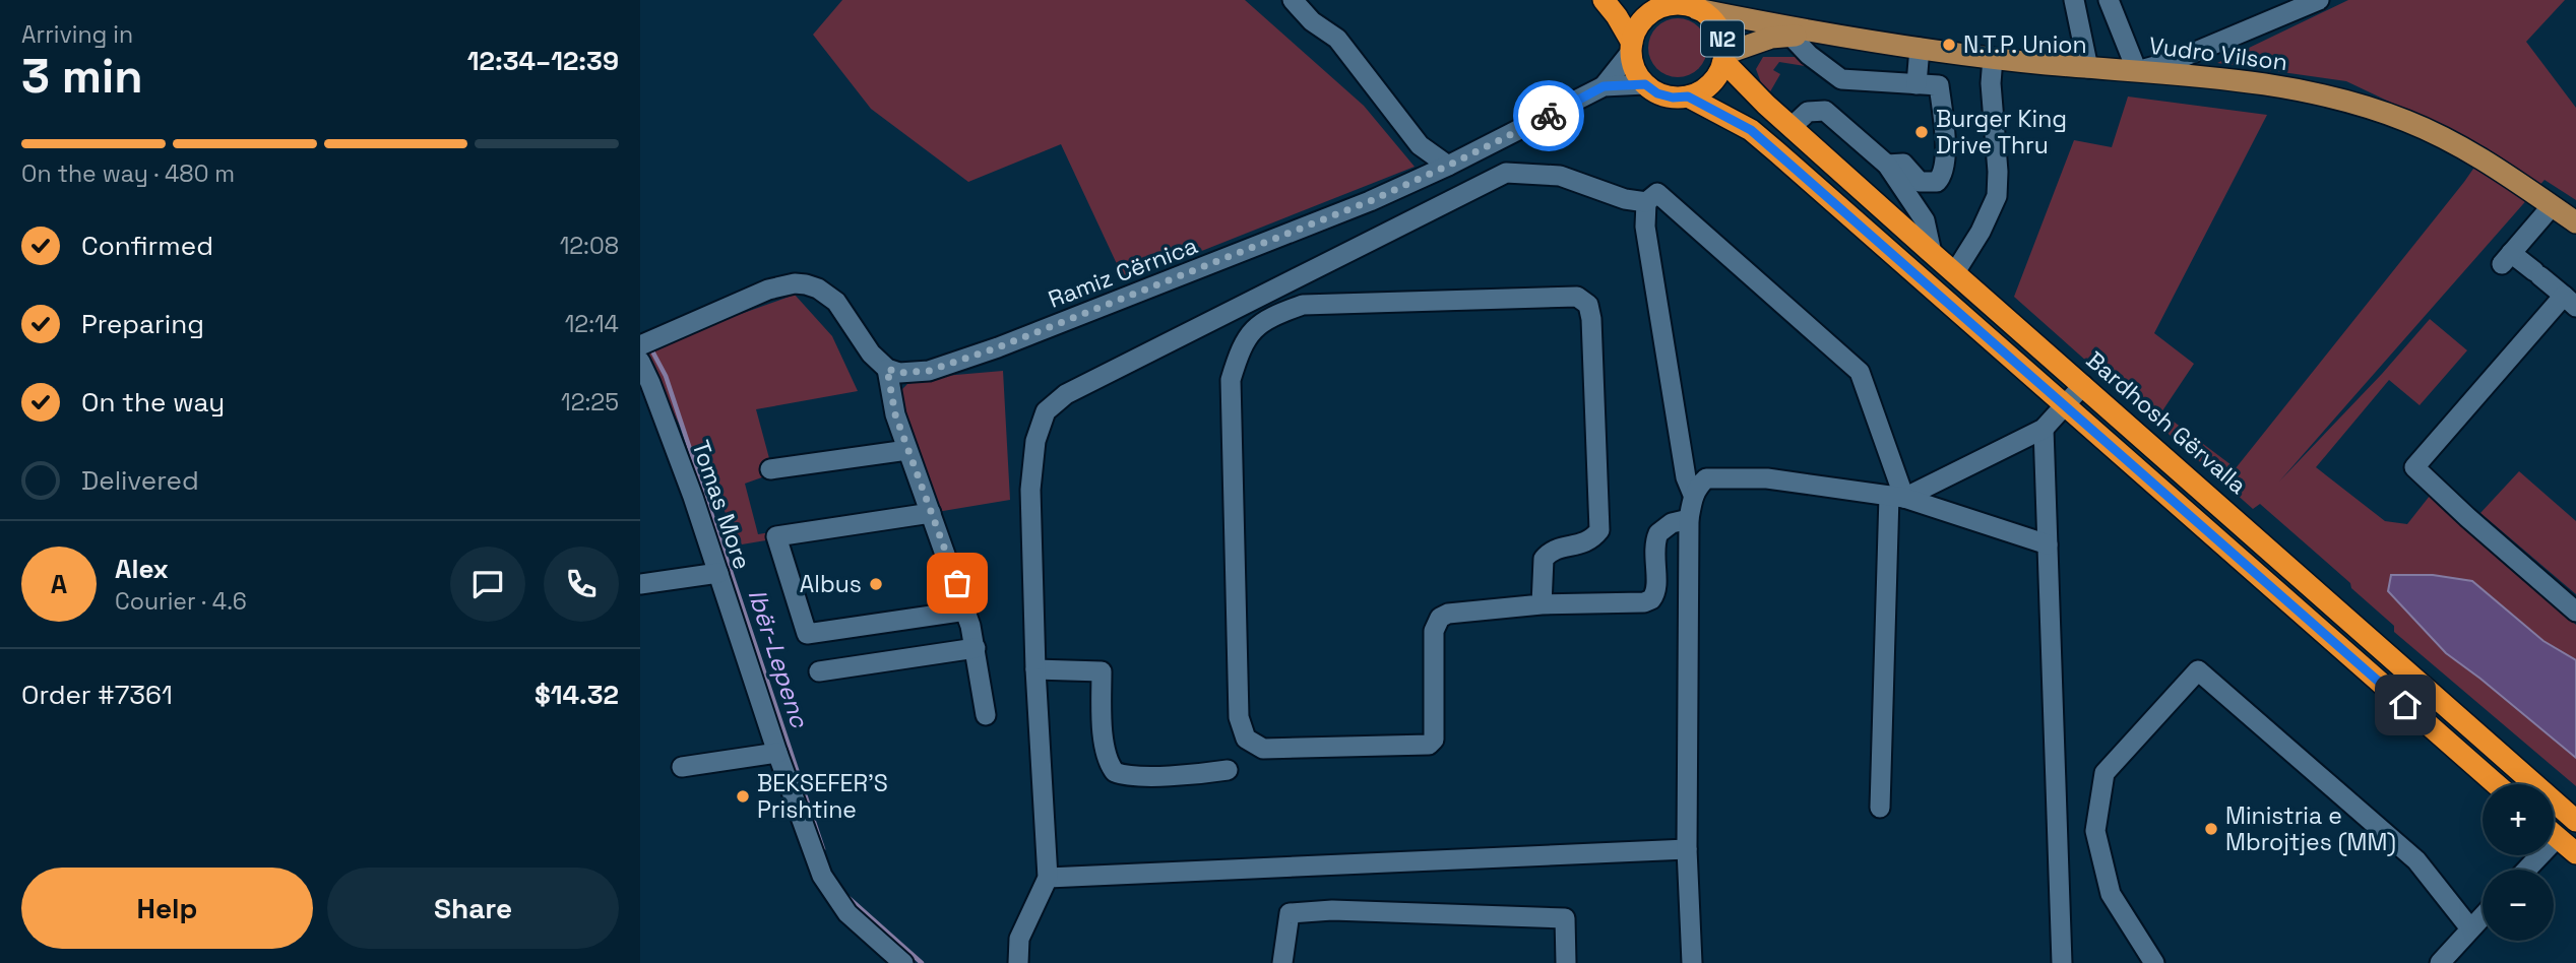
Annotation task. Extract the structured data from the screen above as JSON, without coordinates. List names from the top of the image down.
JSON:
{
  "streets": {
    "highway": ["N2", "Bardhosh Gërvalla"],
    "main road": ["Vudro Vilson"],
    "street": ["Ramiz Cërnica", "Tomas More"]
  },
  "crossings": [
    ["N2", "Ramiz Cërnica"],
    ["N2", "Bardhosh Gërvalla"],
    ["Ramiz Cërnica", "Bardhosh Gërvalla"]
  ],
  "water": ["Ibër-Lepenc"],
  "places": [
    "N.T.P. Union",
    "Burger King Drive Thru",
    "Albus",
    "BEKSEFER'S Prishtine",
    "Ministria e Mbrojtjes (MM)"
  ],
  "page": {
    "heading": ["3 min", "Arriving in", "12:34–12:39"],
    "panel": [
      "Alex",
      "Courier · 4.6",
      "Order #7361",
      "$14.32"
    ],
    "bar": "On the way · 480 m",
    "list": [
      ["Confirmed", "12:08"],
      ["Preparing", "12:14"],
      ["On the way", "12:25"],
      "Delivered"
    ],
    "round": "A",
    "map_buttons": ["+", "−"],
    "buttons": ["Help", "Share"]
  }
}
